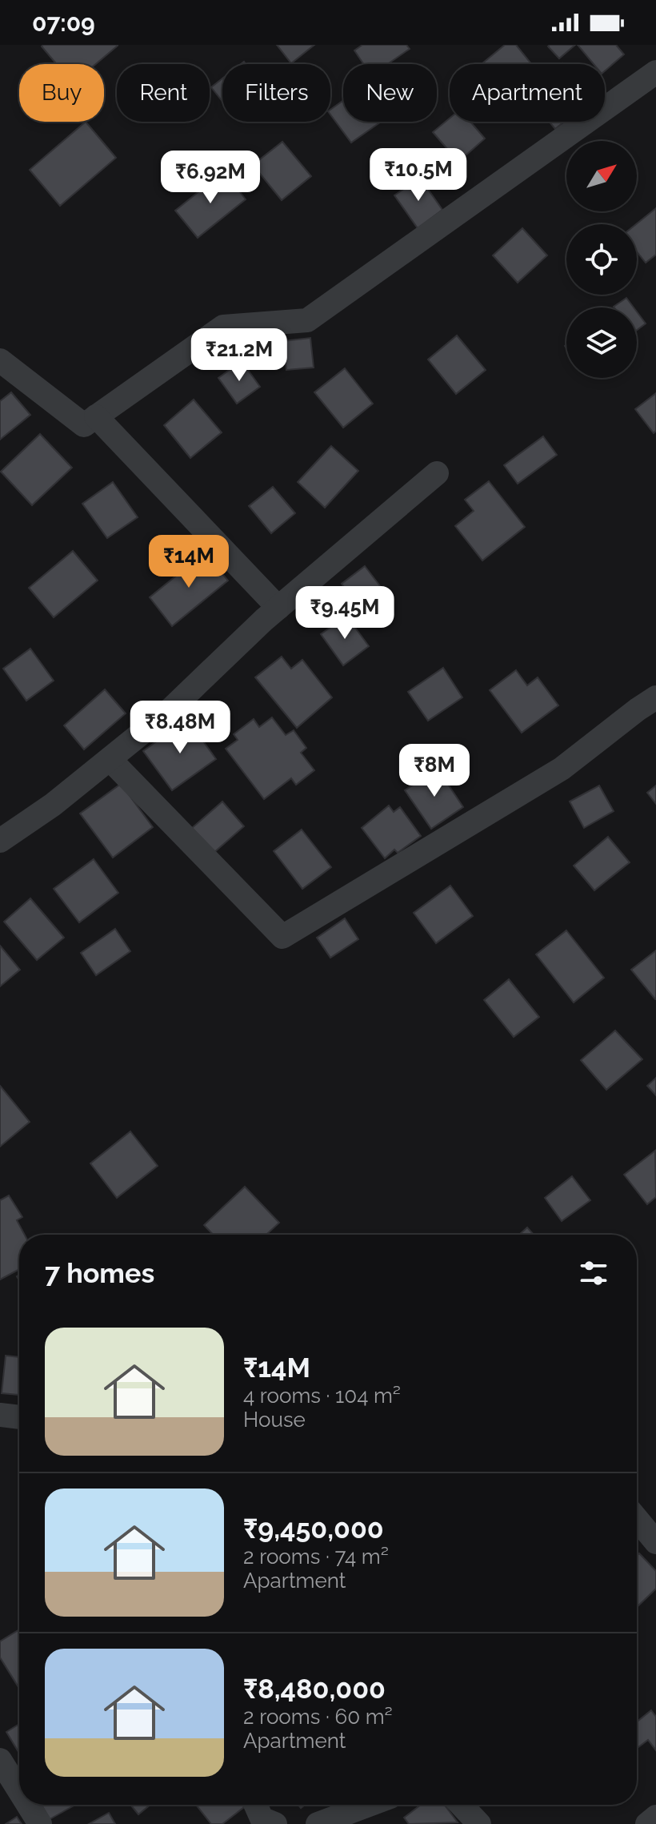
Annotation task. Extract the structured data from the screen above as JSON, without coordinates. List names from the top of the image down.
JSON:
{
  "north": "top right",
  "page": {
    "status": "07:09",
    "chip": [
      "Buy",
      "Rent",
      "Filters",
      "New",
      "Apartment"
    ],
    "price": [
      "₹10.5M",
      "₹6.92M",
      "₹21.2M",
      "₹14M",
      "₹9.45M",
      "₹8.48M",
      "₹8M"
    ],
    "heading": "7 homes",
    "list": [
      {
        "name": "₹14M",
        "note": "4 rooms · 104 m² · House"
      },
      {
        "name": "₹9,450,000",
        "note": "2 rooms · 74 m² · Apartment"
      },
      {
        "name": "₹8,480,000",
        "note": "2 rooms · 60 m² · Apartment"
      }
    ]
  }
}
